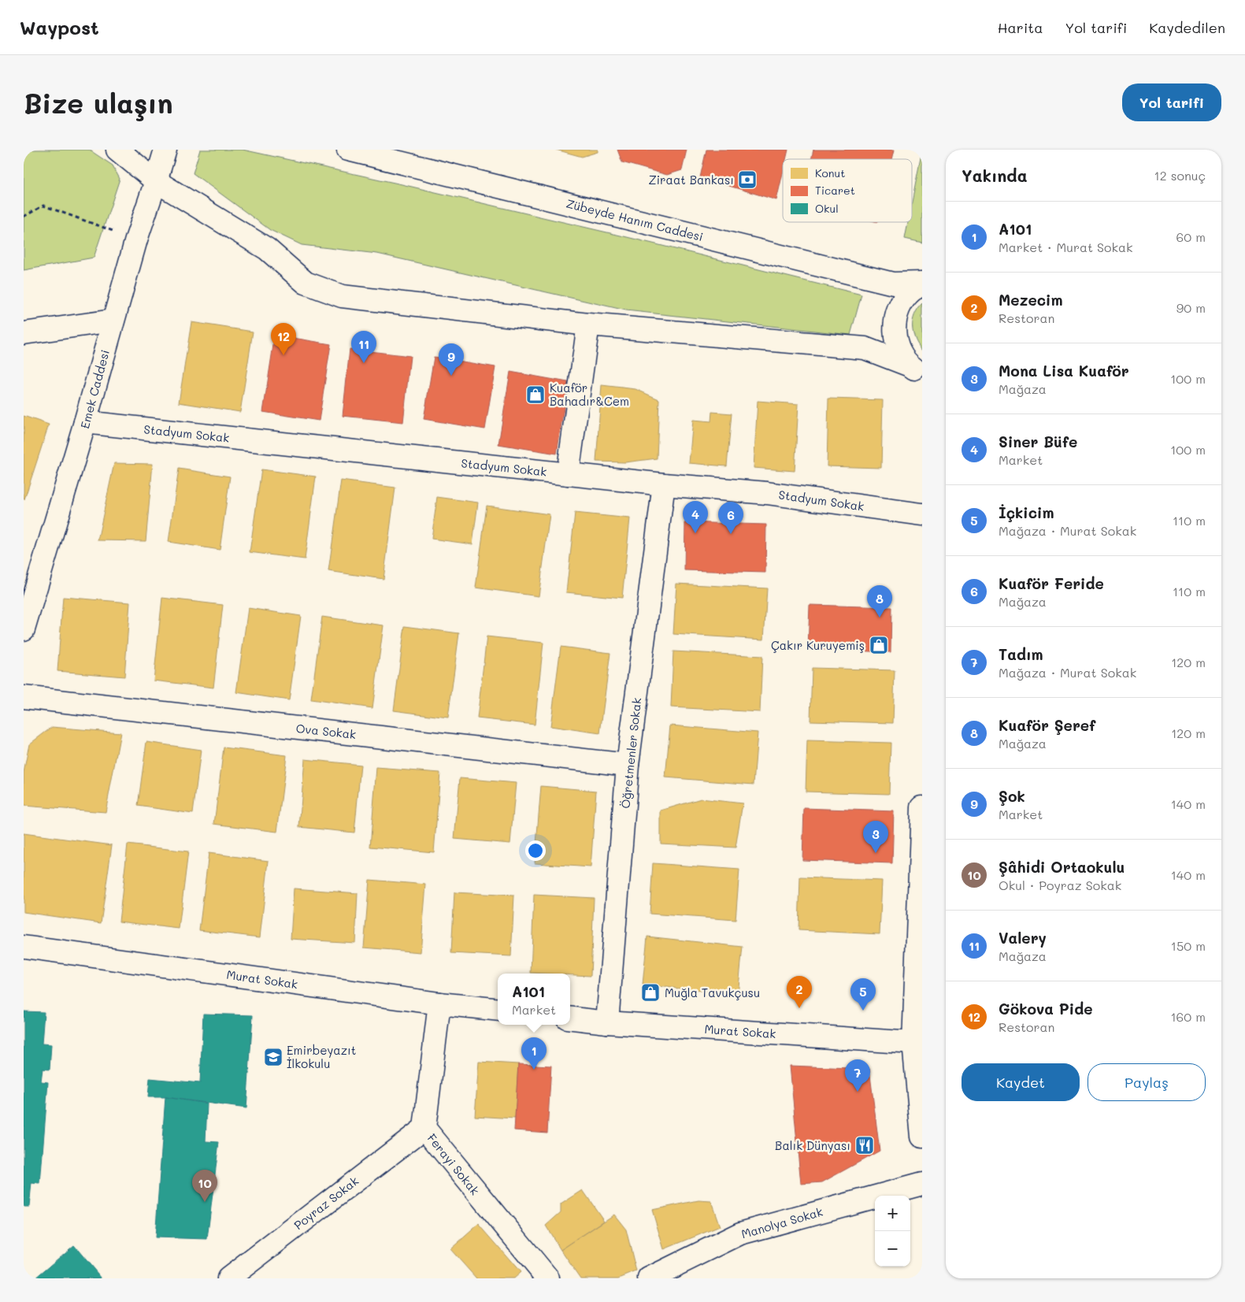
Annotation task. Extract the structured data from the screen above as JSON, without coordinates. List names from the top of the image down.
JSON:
{
  "streets": {
    "street": [
      "Zübeyde Hanım Caddesi",
      "Emek Caddesi",
      "Stadyum Sokak",
      "Ova Sokak",
      "Öğretmenler Sokak",
      "Murat Sokak",
      "Ferayi Sokak",
      "Poyraz Sokak",
      "Manolya Sokak"
    ]
  },
  "crossings": [
    ["Emek Caddesi", "Stadyum Sokak"],
    ["Stadyum Sokak", "Öğretmenler Sokak"],
    ["Ova Sokak", "Öğretmenler Sokak"],
    ["Öğretmenler Sokak", "Murat Sokak"],
    ["Murat Sokak", "Ferayi Sokak"],
    ["Ferayi Sokak", "Poyraz Sokak"]
  ],
  "places": {
    "bank": ["Ziraat Bankası"],
    "shop": ["Kuaför Bahadır&Cem", "Çakır Kuruyemiş", "Muğla Tavukçusu"],
    "school or university": ["Emirbeyazıt İlkokulu"],
    "restaurant": ["Balık Dünyası"]
  },
  "legend": ["Konut", "Ticaret", "Okul"],
  "page": {
    "header": "Waypost",
    "nav": ["Harita", "Yol tarifi", "Kaydedilen"],
    "buttons": [
      "Yol tarifi",
      ["Kaydet", "Paylaş"]
    ],
    "title": "Bize ulaşın",
    "heading": ["Yakında", "12 sonuç"],
    "list": [
      {
        "mark": "1",
        "name": "A101",
        "note": "Market · Murat Sokak",
        "value": "60 m"
      },
      {
        "mark": "2",
        "name": "Mezecim",
        "note": "Restoran",
        "value": "90 m"
      },
      {
        "mark": "3",
        "name": "Mona Lisa Kuaför",
        "note": "Mağaza",
        "value": "100 m"
      },
      {
        "mark": "4",
        "name": "Siner Büfe",
        "note": "Market",
        "value": "100 m"
      },
      {
        "mark": "5",
        "name": "İçkicim",
        "note": "Mağaza · Murat Sokak",
        "value": "110 m"
      },
      {
        "mark": "6",
        "name": "Kuaför Feride",
        "note": "Mağaza",
        "value": "110 m"
      },
      {
        "mark": "7",
        "name": "Tadım",
        "note": "Mağaza · Murat Sokak",
        "value": "120 m"
      },
      {
        "mark": "8",
        "name": "Kuaför Şeref",
        "note": "Mağaza",
        "value": "120 m"
      },
      {
        "mark": "9",
        "name": "Şok",
        "note": "Market",
        "value": "140 m"
      },
      {
        "mark": "10",
        "name": "Şâhidi Ortaokulu",
        "note": "Okul · Poyraz Sokak",
        "value": "140 m"
      },
      {
        "mark": "11",
        "name": "Valery",
        "note": "Mağaza",
        "value": "150 m"
      },
      {
        "mark": "12",
        "name": "Gökova Pide",
        "note": "Restoran",
        "value": "160 m"
      }
    ],
    "pins": [
      "12",
      "11",
      "9",
      "4",
      "6",
      "8",
      "3",
      "2",
      "5",
      "1",
      "7",
      "10"
    ],
    "popup": ["A101", "Market"],
    "map_buttons": ["+", "−"]
  }
}
